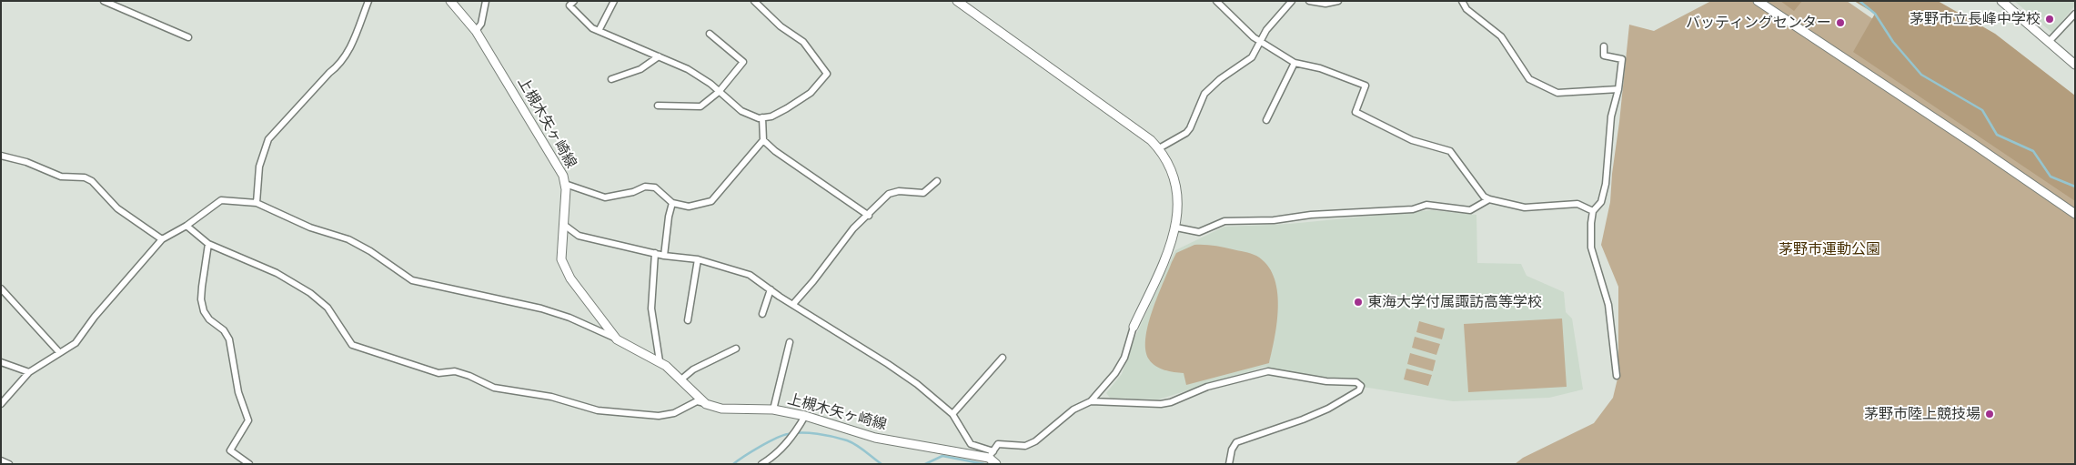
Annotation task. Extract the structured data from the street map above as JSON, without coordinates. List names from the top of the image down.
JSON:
{
  "streets": {
    "street": ["上槻木矢ヶ崎線"]
  },
  "parks": ["茅野市運動公園"],
  "places": [
    "茅野市立長峰中学校",
    "バッティングセンター",
    "東海大学付属諏訪高等学校",
    "茅野市陸上競技場"
  ]
}
